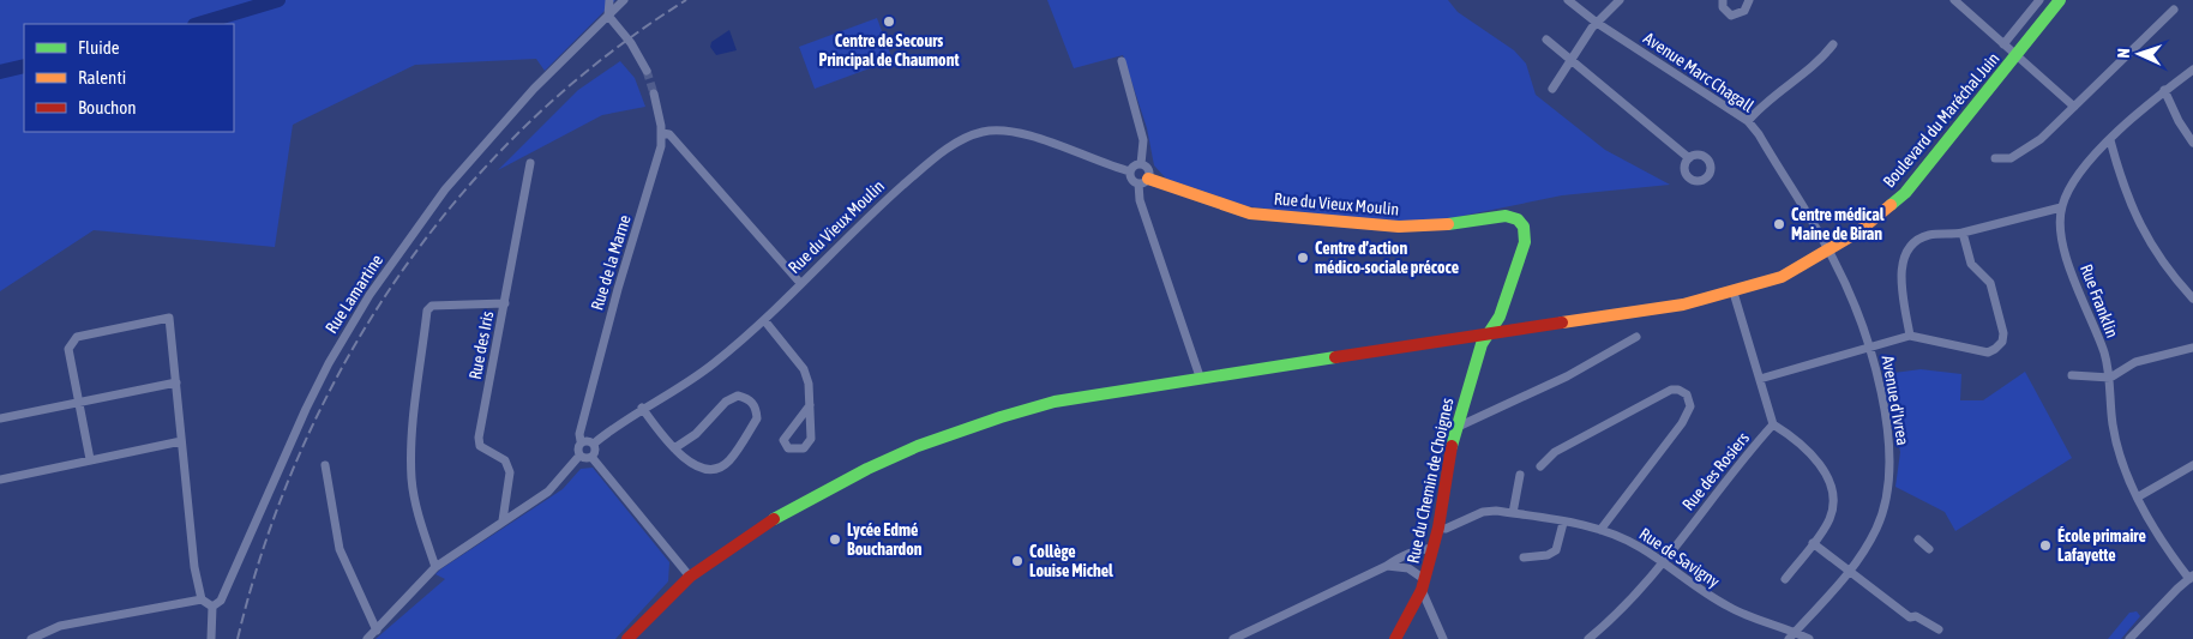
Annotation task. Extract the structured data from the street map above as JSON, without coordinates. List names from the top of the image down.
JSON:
{
  "streets": {
    "street": [
      "Avenue Marc Chagall",
      "Boulevard du Maréchal Juin",
      "Rue du Vieux Moulin",
      "Rue de la Marne",
      "Rue Lamartine",
      "Rue Franklin",
      "Rue des Iris",
      "Avenue d'Ivrea",
      "Rue des Rosiers",
      "Rue du Chemin de Choignes",
      "Rue de Savigny"
    ]
  },
  "crossings": [
    ["Avenue Marc Chagall", "Boulevard du Maréchal Juin"],
    ["Avenue Marc Chagall", "Avenue d'Ivrea"],
    ["Boulevard du Maréchal Juin", "Avenue d'Ivrea"],
    ["Boulevard du Maréchal Juin", "Rue du Chemin de Choignes"],
    ["Rue du Vieux Moulin", "Rue de la Marne"],
    ["Rue du Vieux Moulin", "Rue du Chemin de Choignes"],
    ["Avenue d'Ivrea", "Rue de Savigny"],
    ["Rue des Rosiers", "Rue de Savigny"],
    ["Rue du Chemin de Choignes", "Rue de Savigny"]
  ],
  "places": [
    "Centre de Secours Principal de Chaumont",
    "Centre médical Maine de Biran",
    "Centre d’action médico-sociale précoce",
    "Lycée Edmé Bouchardon",
    "École primaire Lafayette",
    "Collège Louise Michel"
  ],
  "legend": ["Fluide", "Ralenti", "Bouchon"],
  "north": "left"
}
